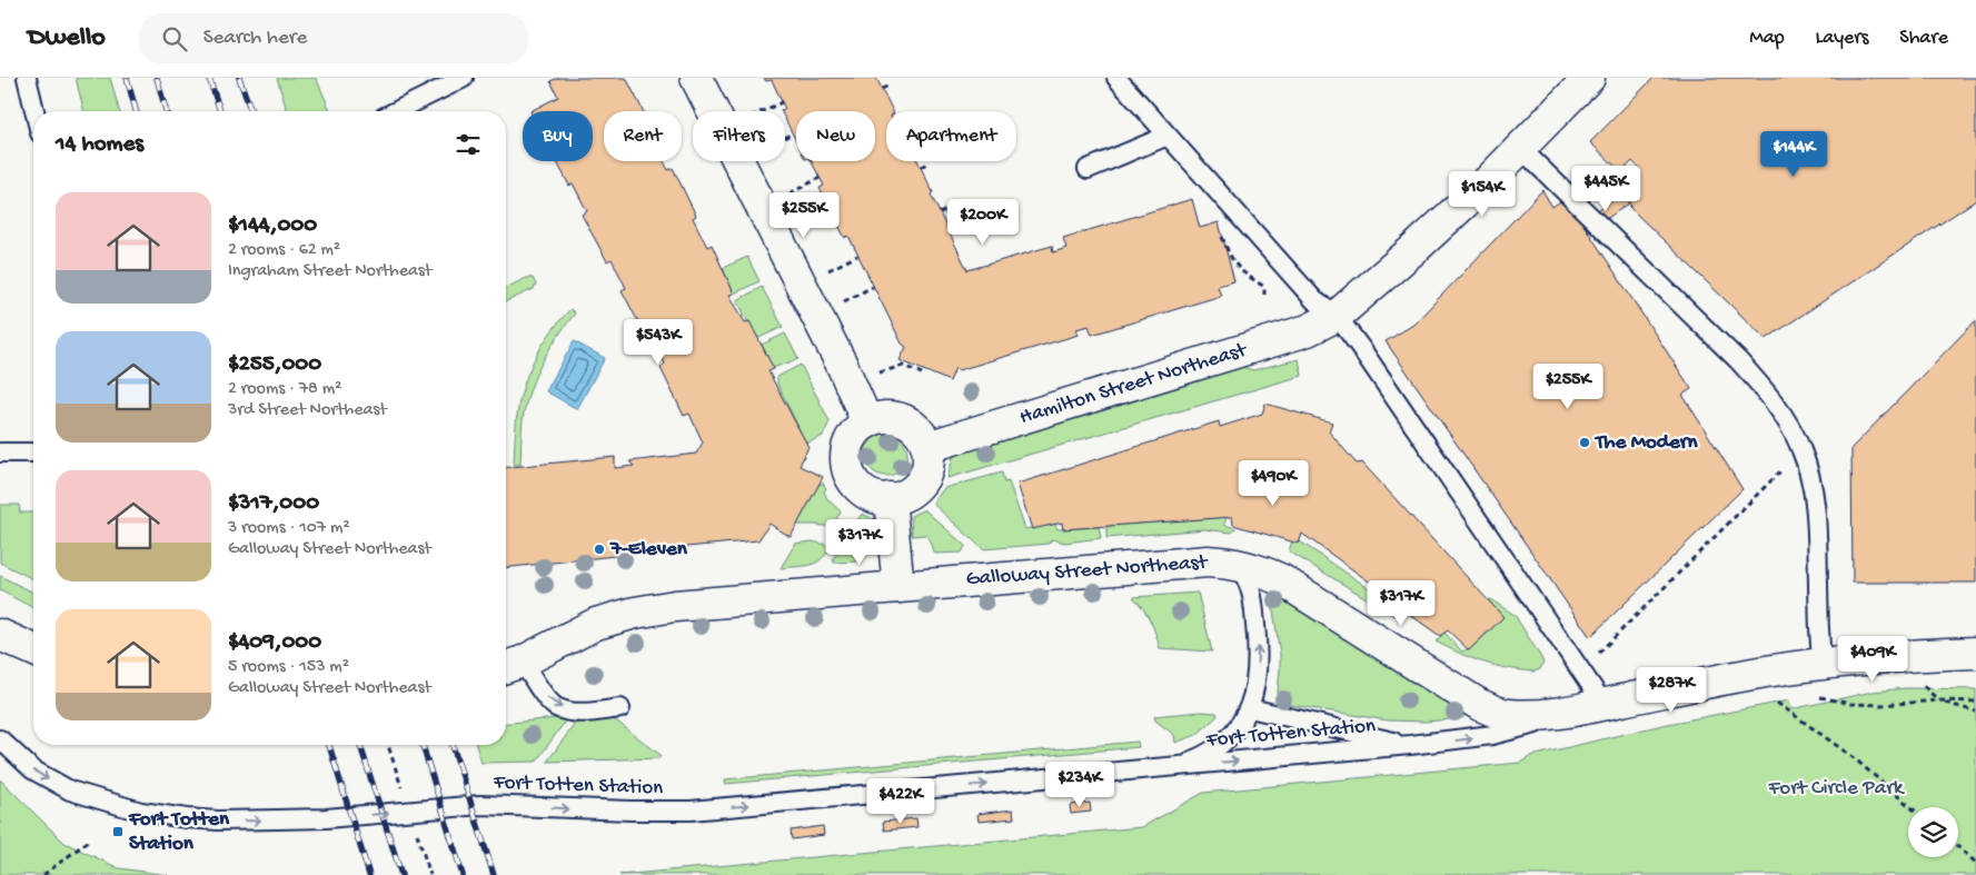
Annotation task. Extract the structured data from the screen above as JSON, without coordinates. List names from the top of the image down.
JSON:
{
  "streets": {
    "street": ["Hamilton Street Northeast", "Galloway Street Northeast"],
    "lane": ["Fort Totten Station"]
  },
  "crossings": [
    ["Galloway Street Northeast", "Fort Totten Station"]
  ],
  "one_way": ["Fort Totten Station"],
  "parks": ["Fort Circle Park"],
  "places": {
    "other": ["The Modern", "7-Eleven"],
    "transit": ["Fort Totten Station"]
  },
  "page": {
    "header": "Dwello",
    "search": "Search here",
    "nav": ["Map", "Layers", "Share"],
    "chip": [
      "Buy",
      "Rent",
      "Filters",
      "New",
      "Apartment"
    ],
    "heading": "14 homes",
    "price": [
      "$144K",
      "$445K",
      "$154K",
      "$255K",
      "$200K",
      "$543K",
      "$255K",
      "$490K",
      "$317K",
      "$317K",
      "$409K",
      "$287K",
      "$234K",
      "$422K"
    ],
    "list": [
      {
        "name": "$144,000",
        "note": "2 rooms · 62 m² · Ingraham Street Northeast"
      },
      {
        "name": "$255,000",
        "note": "2 rooms · 78 m² · 3rd Street Northeast"
      },
      {
        "name": "$317,000",
        "note": "3 rooms · 107 m² · Galloway Street Northeast"
      },
      {
        "name": "$409,000",
        "note": "5 rooms · 153 m² · Galloway Street Northeast"
      }
    ]
  }
}
